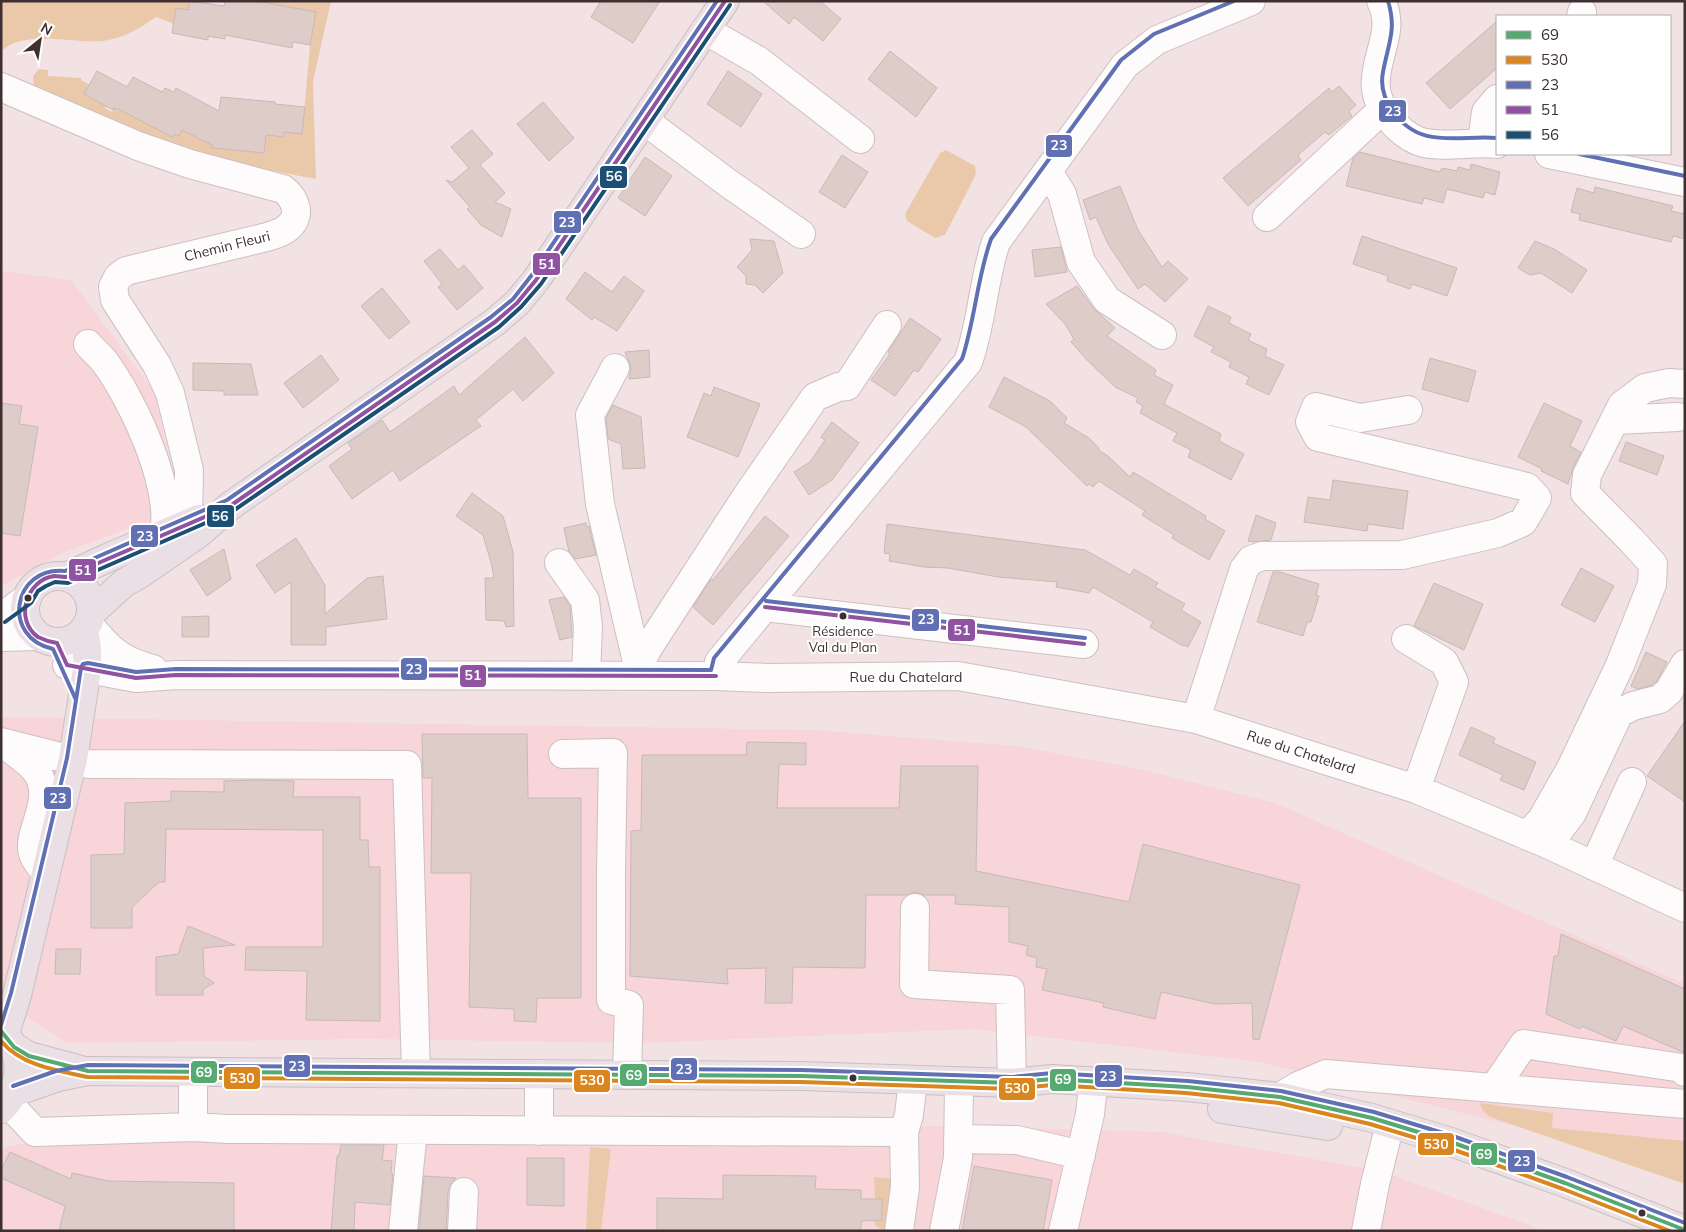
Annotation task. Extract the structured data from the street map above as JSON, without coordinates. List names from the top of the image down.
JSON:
{
  "streets": {
    "street": ["Chemin Fleuri", "Rue du Chatelard"]
  },
  "places": ["Résidence Val du Plan"],
  "lines": [
    "transit line 23",
    "transit line 51",
    "transit line 56",
    "transit line 69",
    "transit line 530"
  ],
  "legend": [
    "69",
    "530",
    "23",
    "51",
    "56"
  ],
  "north": "top right"
}
